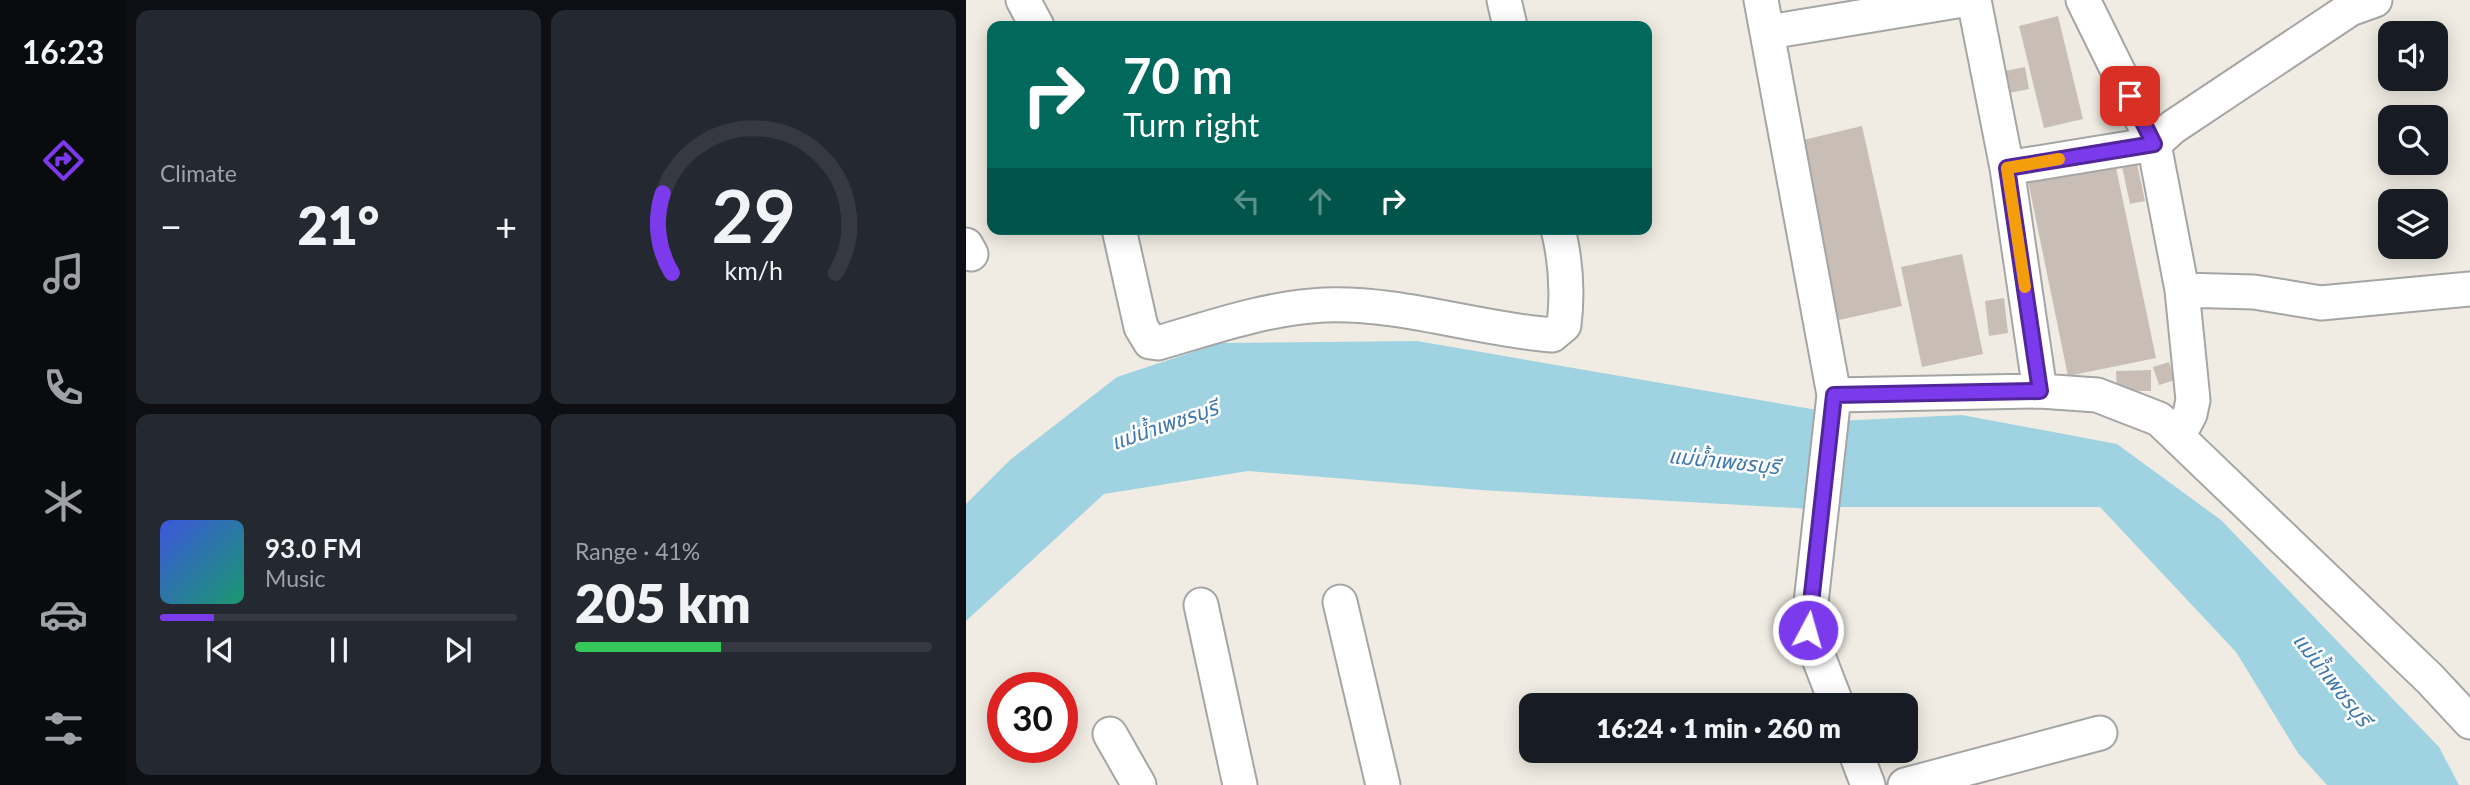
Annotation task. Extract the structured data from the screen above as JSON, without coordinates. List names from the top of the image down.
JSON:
{
  "water": ["แม่น้ำเพชรบุรี"],
  "page": {
    "tabs": "16:23",
    "tile": [
      "Climate",
      ["Range · 41%", "205 km"]
    ],
    "turn": ["70 m", "Turn right"],
    "heat": ["−", "21°", "+"],
    "song": ["93.0 FM", "Music"],
    "limit": "30",
    "trip": "16:24 · 1 min · 260 m",
    "gauge": ["29", "km/h"]
  }
}
